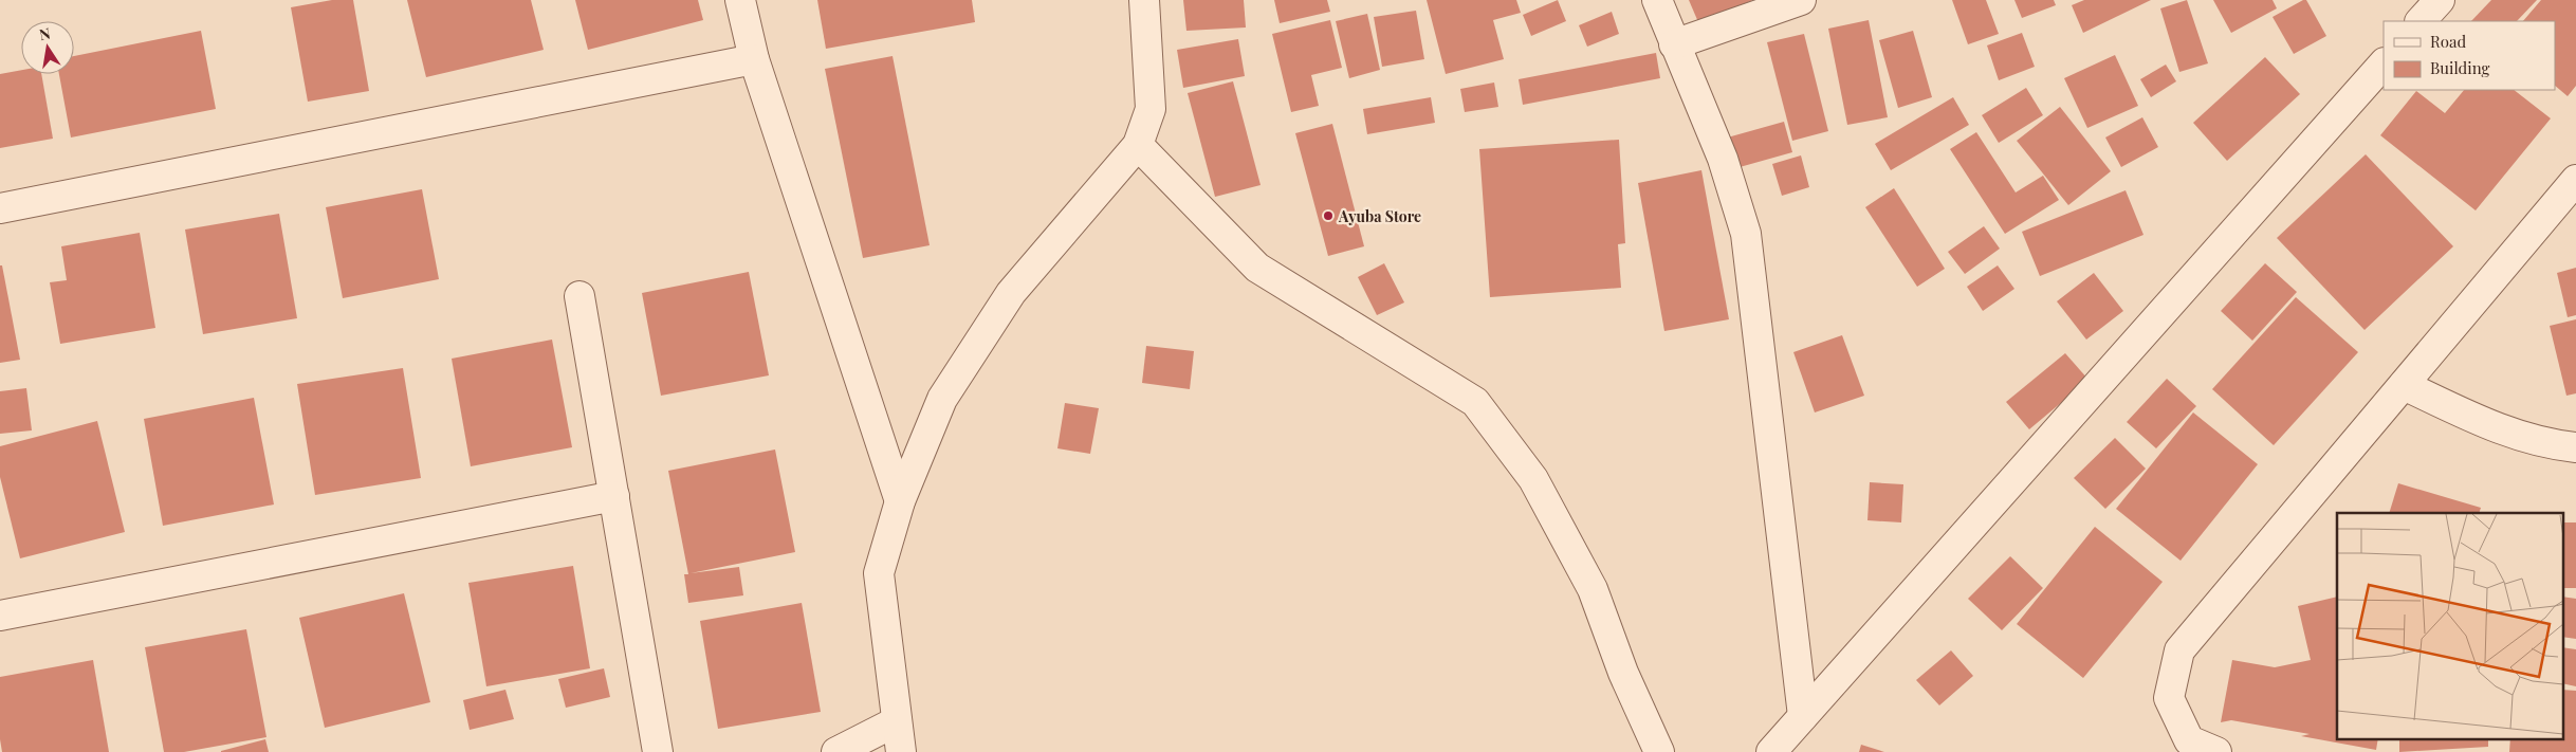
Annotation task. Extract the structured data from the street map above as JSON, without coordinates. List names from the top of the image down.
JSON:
{
  "places": ["Ayuba Store"],
  "legend": ["Road", "Building"],
  "north": "top"
}
